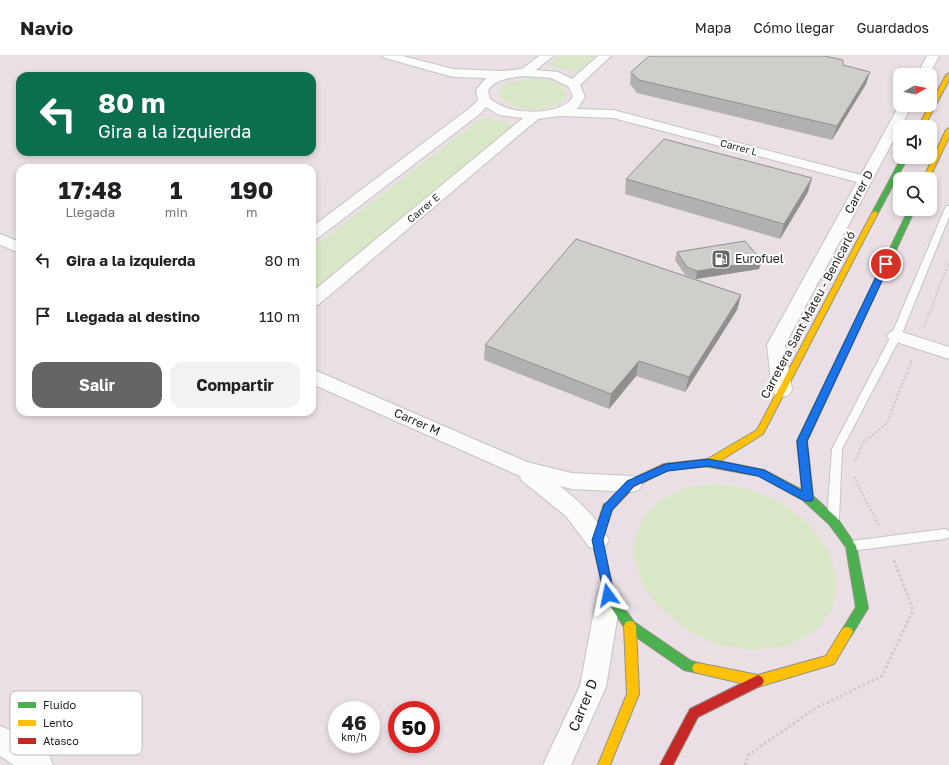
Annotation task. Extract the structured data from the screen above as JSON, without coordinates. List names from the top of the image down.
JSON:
{
  "streets": {
    "main road": ["Carretera Sant Mateu - Benicarló"],
    "street": [
      "Carrer L",
      "Carrer D",
      "Carrer E",
      "Carrer M"
    ]
  },
  "crossings": [
    ["Carrer L", "Carrer D"],
    ["Carrer D", "Carretera Sant Mateu - Benicarló"]
  ],
  "places": {
    "fuel station": ["Eurofuel"]
  },
  "legend": ["Fluido", "Lento", "Atasco"],
  "north": "right",
  "page": {
    "header": "Navio",
    "nav": ["Mapa", "Cómo llegar", "Guardados"],
    "turn": ["80 m", "Gira a la izquierda"],
    "eta": [
      "17:48",
      "Llegada",
      "1",
      "min",
      "190",
      "m"
    ],
    "list": [
      {
        "name": "Gira a la izquierda",
        "value": "80 m"
      },
      {
        "name": "Llegada al destino",
        "value": "110 m"
      }
    ],
    "buttons": ["Salir", "Compartir"],
    "speed": "46 km/h",
    "limit": "50"
  }
}
